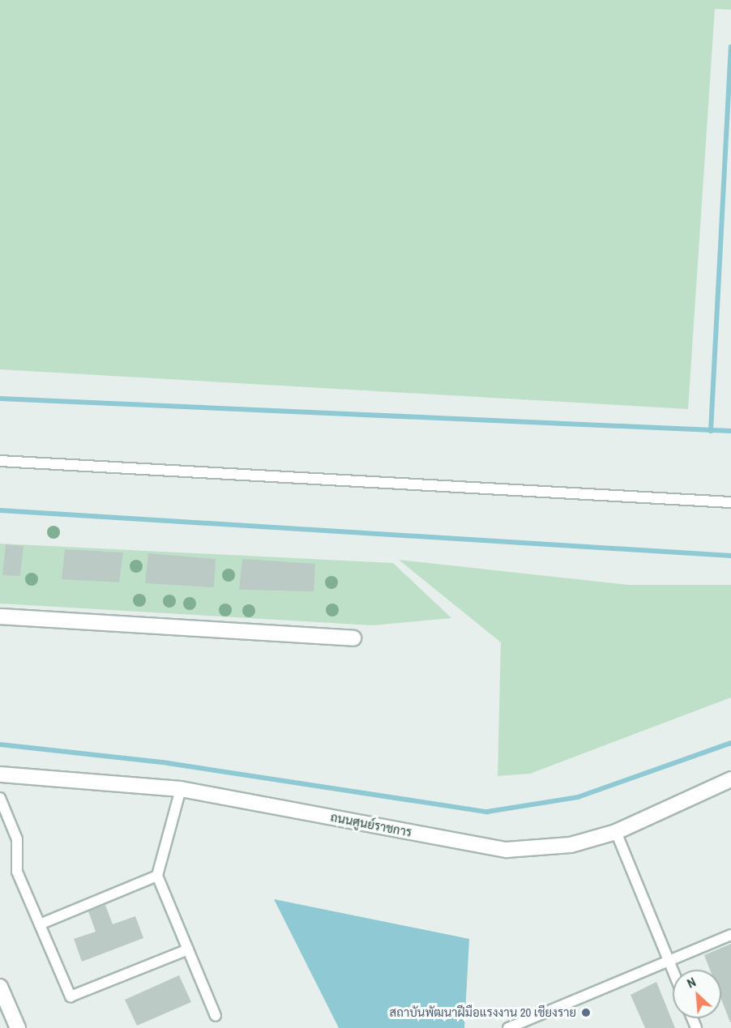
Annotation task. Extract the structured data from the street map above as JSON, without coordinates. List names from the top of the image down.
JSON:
{
  "streets": {
    "street": ["ถนนศูนย์ราชการ"]
  },
  "places": ["สถาบันพัฒนาฝีมือแรงงาน 20 เชียงราย"],
  "north": "top left"
}
